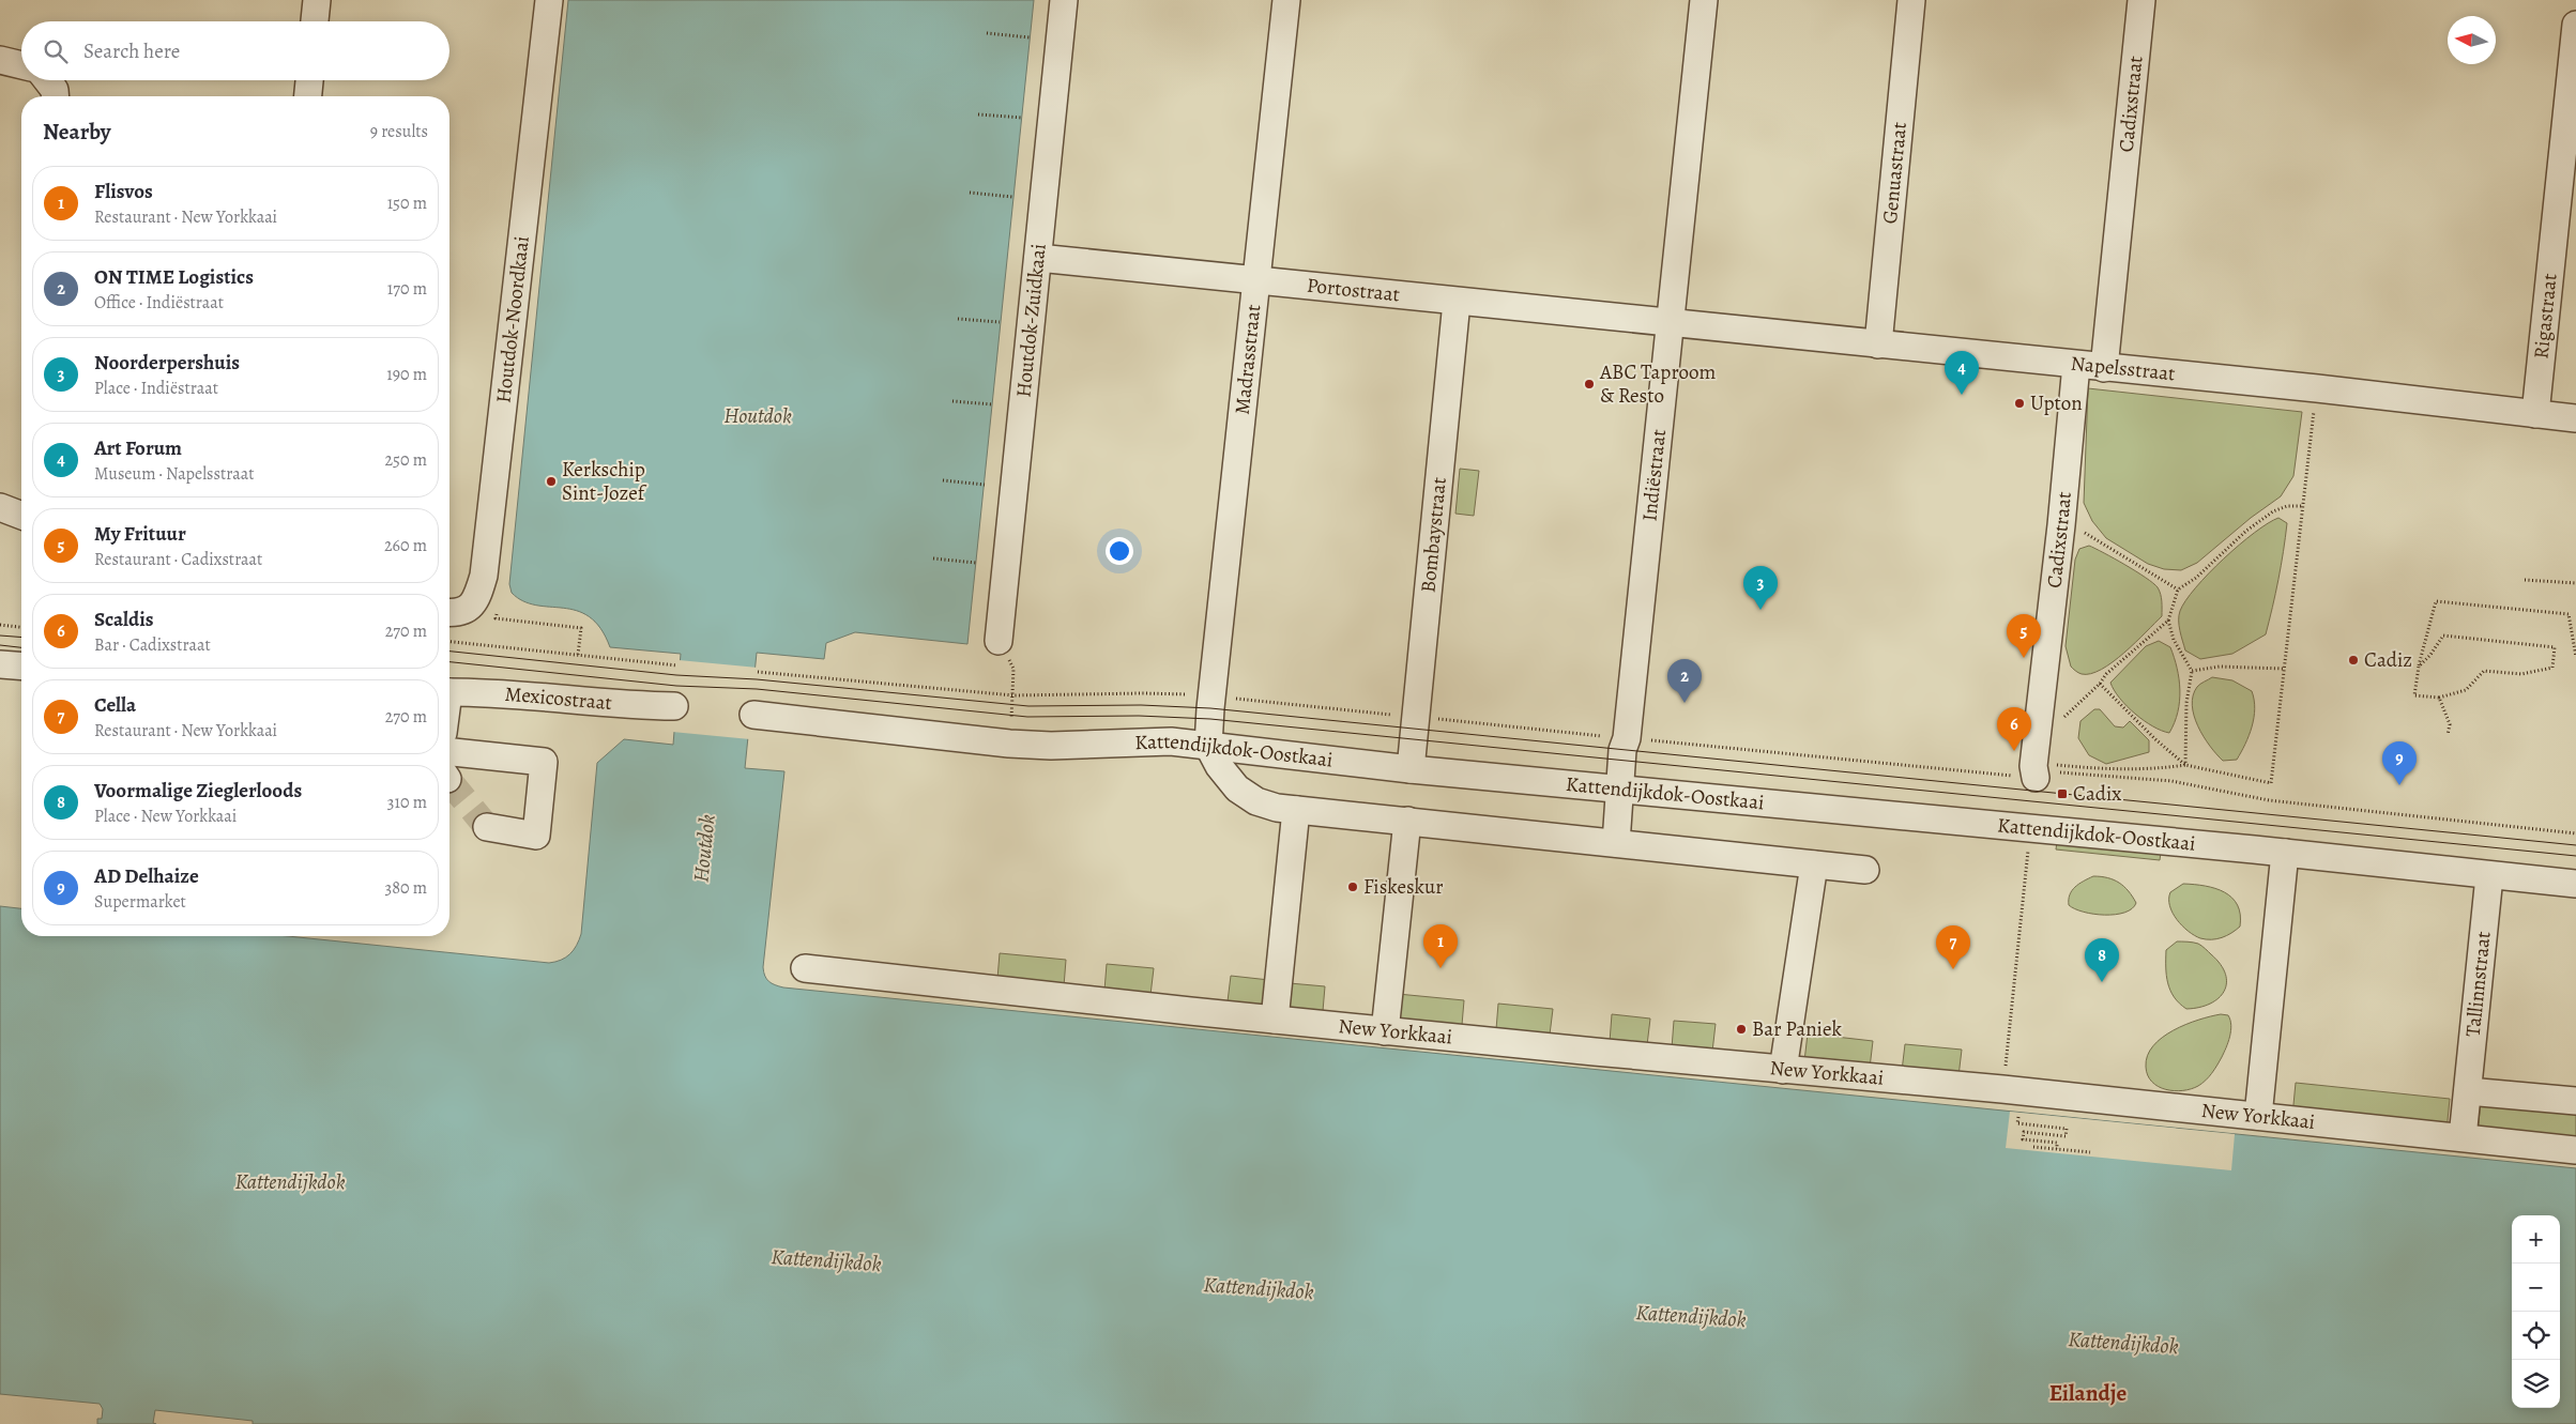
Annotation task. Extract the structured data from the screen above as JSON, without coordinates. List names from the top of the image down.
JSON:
{
  "streets": {
    "street": [
      "Cadixstraat",
      "Genuastraat",
      "Portostraat",
      "Rigastraat",
      "Houtdok-Noordkaai",
      "Houtdok-Zuidkaai",
      "Madrasstraat",
      "Napelsstraat",
      "Indiëstraat",
      "Bombaystraat",
      "Mexicostraat",
      "Kattendijkdok-Oostkaai",
      "Tallinnstraat",
      "New Yorkkaai"
    ]
  },
  "crossings": [
    ["Cadixstraat", "Napelsstraat"],
    ["Genuastraat", "Napelsstraat"],
    ["Portostraat", "Houtdok-Zuidkaai"],
    ["Portostraat", "Madrasstraat"],
    ["Portostraat", "Napelsstraat"],
    ["Portostraat", "Indiëstraat"],
    ["Portostraat", "Bombaystraat"],
    ["Rigastraat", "Napelsstraat"],
    ["Madrasstraat", "Kattendijkdok-Oostkaai"],
    ["Napelsstraat", "Indiëstraat"],
    ["Indiëstraat", "Kattendijkdok-Oostkaai"],
    ["Bombaystraat", "Kattendijkdok-Oostkaai"],
    ["Kattendijkdok-Oostkaai", "Tallinnstraat"]
  ],
  "districts": ["Eilandje"],
  "water": ["Houtdok", "Kattendijkdok"],
  "places": {
    "other": [
      "ABC Taproom & Resto",
      "Upton",
      "Kerkschip Sint-Jozef",
      "Cadiz",
      "Fiskeskur",
      "Bar Paniek"
    ],
    "transit": ["Cadix"]
  },
  "north": "left",
  "page": {
    "search": "Search here",
    "heading": ["Nearby", "9 results"],
    "list": [
      {
        "mark": "1",
        "name": "Flisvos",
        "note": "Restaurant · New Yorkkaai",
        "value": "150 m"
      },
      {
        "mark": "2",
        "name": "ON TIME Logistics",
        "note": "Office · Indiëstraat",
        "value": "170 m"
      },
      {
        "mark": "3",
        "name": "Noorderpershuis",
        "note": "Place · Indiëstraat",
        "value": "190 m"
      },
      {
        "mark": "4",
        "name": "Art Forum",
        "note": "Museum · Napelsstraat",
        "value": "250 m"
      },
      {
        "mark": "5",
        "name": "My Frituur",
        "note": "Restaurant · Cadixstraat",
        "value": "260 m"
      },
      {
        "mark": "6",
        "name": "Scaldis",
        "note": "Bar · Cadixstraat",
        "value": "270 m"
      },
      {
        "mark": "7",
        "name": "Cella",
        "note": "Restaurant · New Yorkkaai",
        "value": "270 m"
      },
      {
        "mark": "8",
        "name": "Voormalige Zieglerloods",
        "note": "Place · New Yorkkaai",
        "value": "310 m"
      },
      {
        "mark": "9",
        "name": "AD Delhaize",
        "note": "Supermarket",
        "value": "380 m"
      }
    ],
    "pins": [
      "4",
      "3",
      "5",
      "2",
      "6",
      "9",
      "1",
      "7",
      "8"
    ],
    "map_buttons": ["+", "−"]
  }
}
